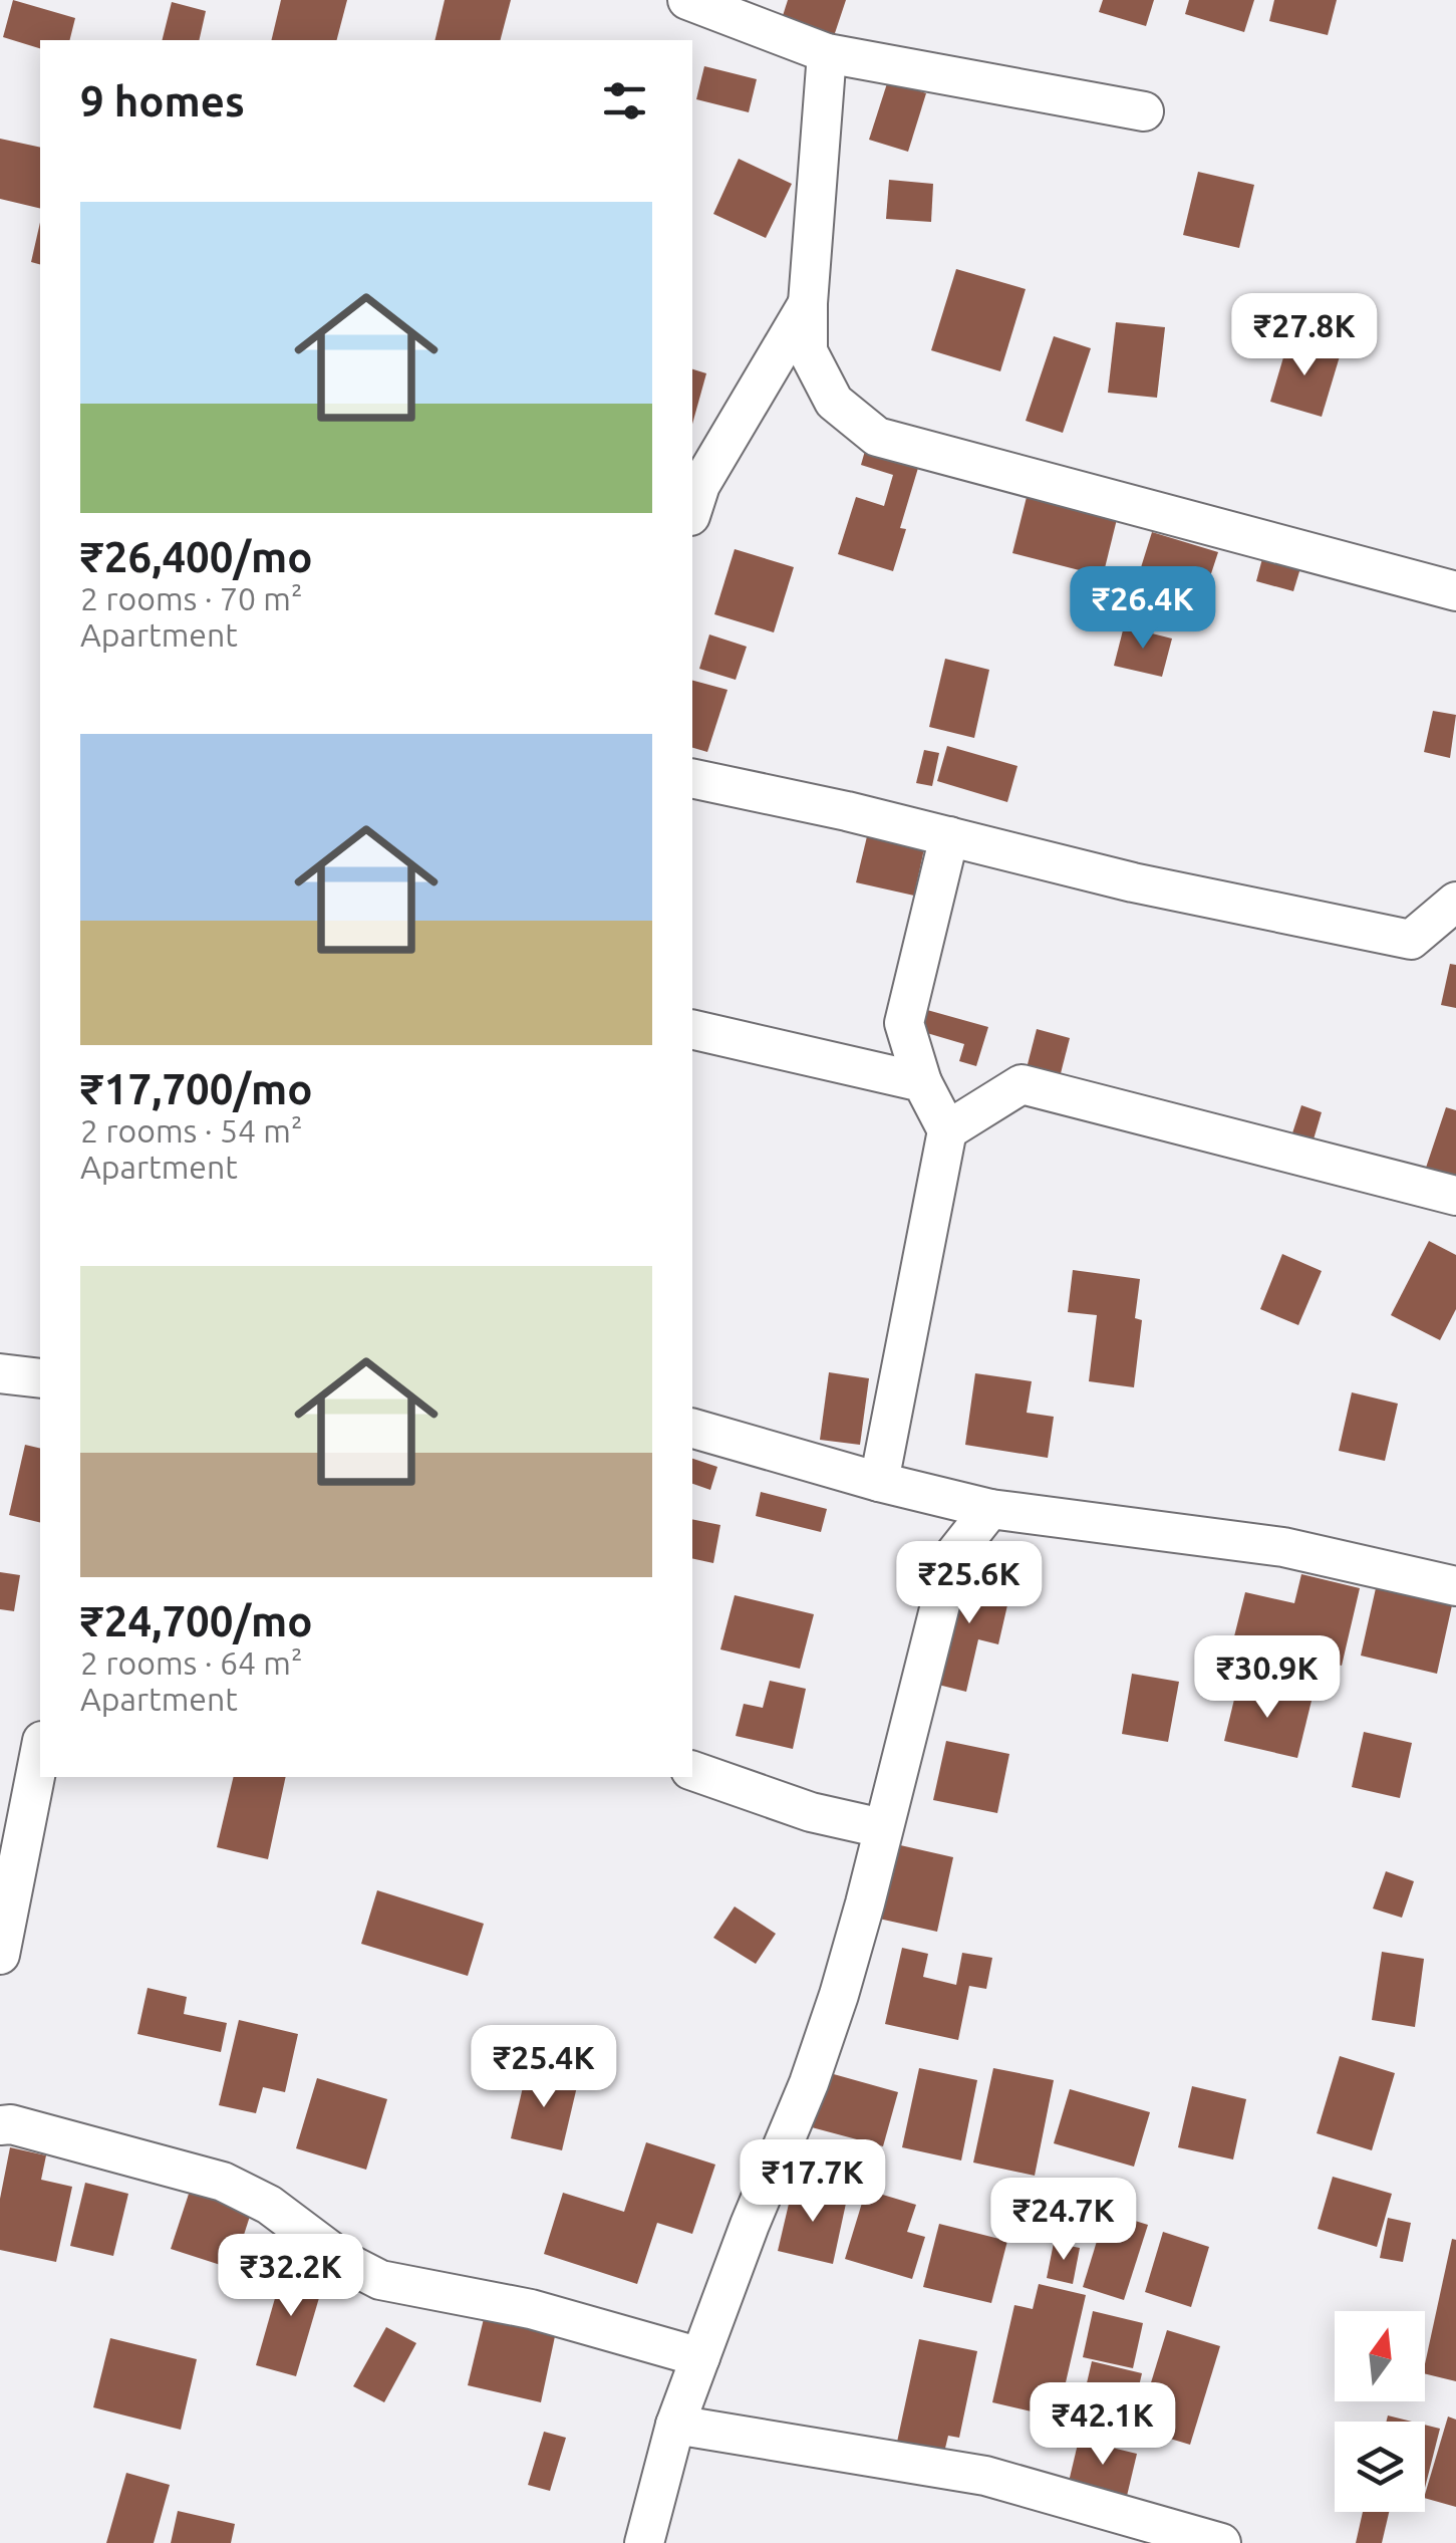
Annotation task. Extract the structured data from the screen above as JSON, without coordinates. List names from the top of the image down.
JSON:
{
  "north": "top",
  "page": {
    "heading": "9 homes",
    "list": [
      {
        "name": "₹26,400/mo",
        "note": "2 rooms · 70 m² · Apartment"
      },
      {
        "name": "₹17,700/mo",
        "note": "2 rooms · 54 m² · Apartment"
      },
      {
        "name": "₹24,700/mo",
        "note": "2 rooms · 64 m² · Apartment"
      }
    ],
    "price": [
      "₹27.8K",
      "₹26.4K",
      "₹25.6K",
      "₹30.9K",
      "₹25.4K",
      "₹17.7K",
      "₹24.7K",
      "₹32.2K",
      "₹42.1K"
    ]
  }
}
